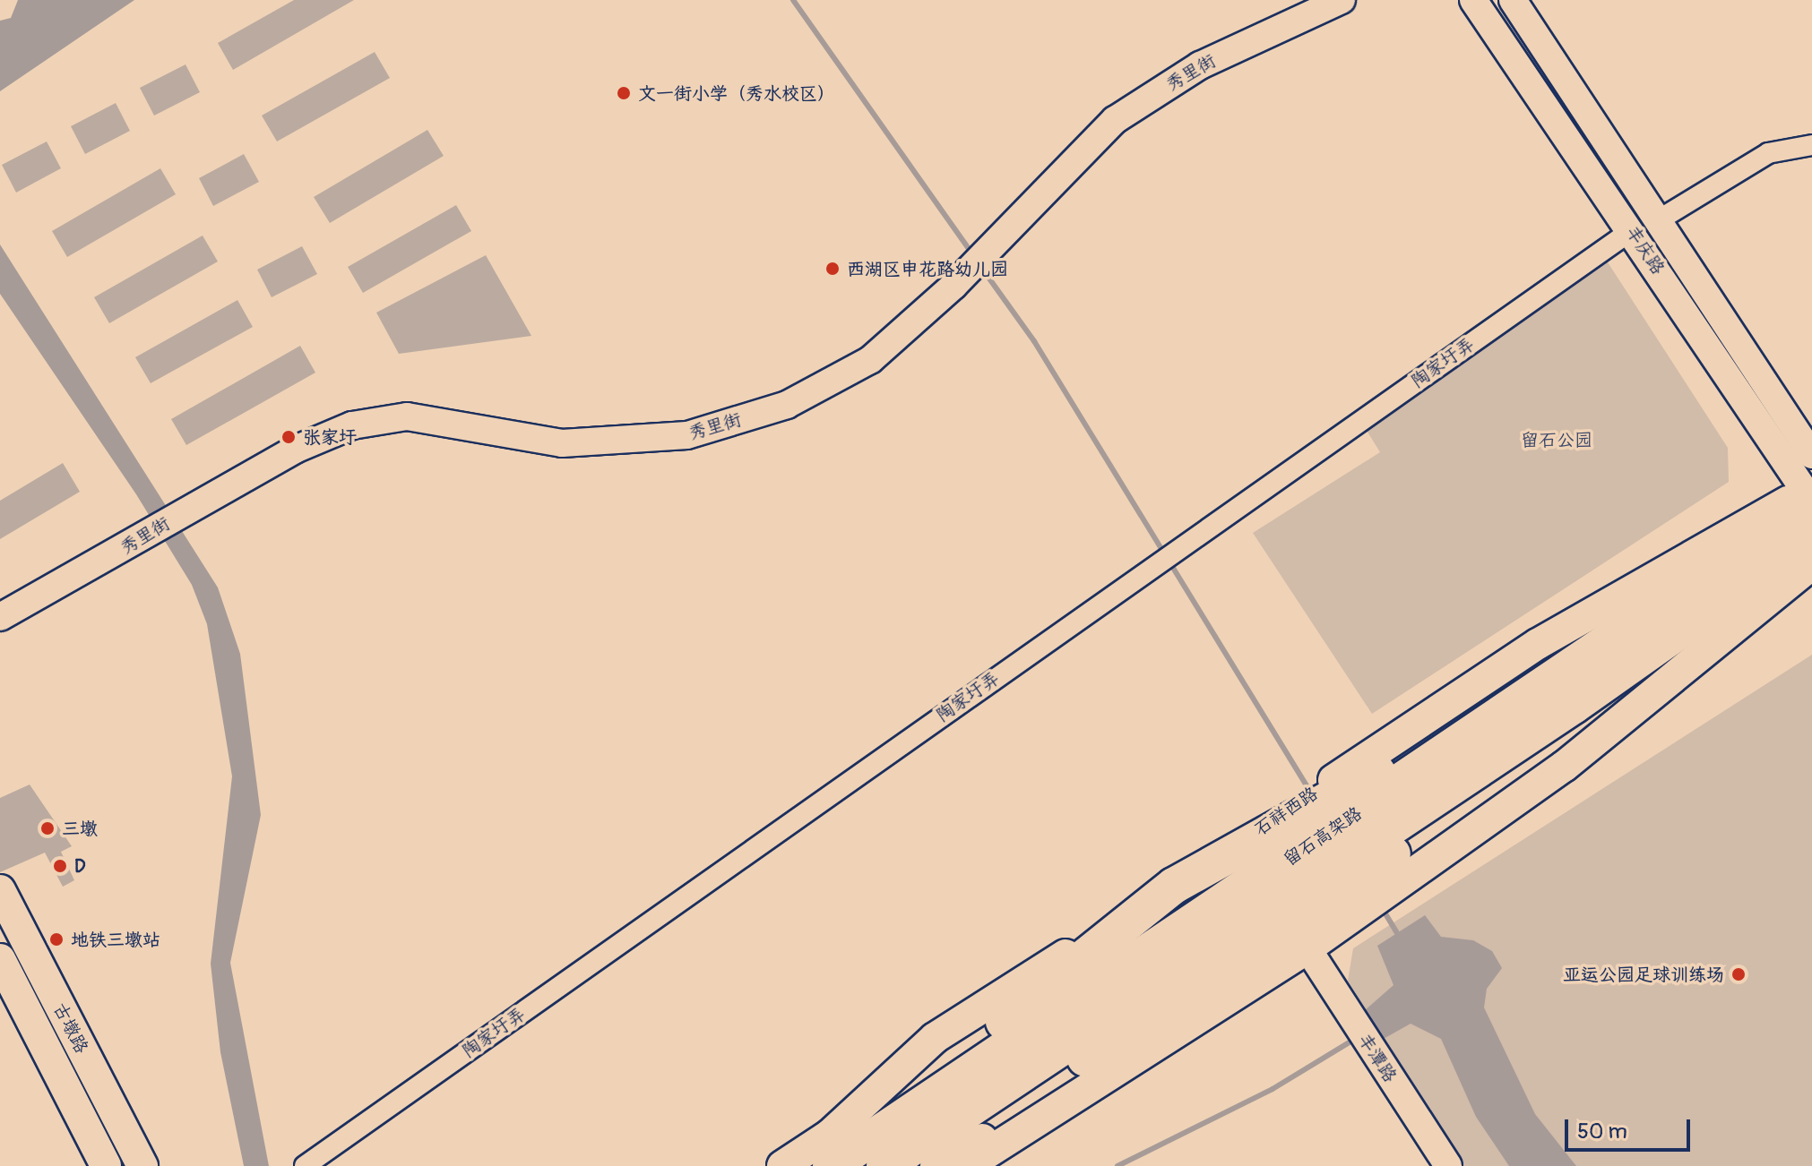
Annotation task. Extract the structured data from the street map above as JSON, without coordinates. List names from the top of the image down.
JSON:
{
  "streets": {
    "highway": ["留石高架路"],
    "main road": ["古墩路"],
    "street": [
      "秀里街",
      "丰庆路",
      "陶家圩弄",
      "丰潭路"
    ]
  },
  "crossings": [
    ["丰庆路", "陶家圩弄"]
  ],
  "parks": ["留石公园"],
  "places": [
    "文一街小学（秀水校区）",
    "西湖区申花路幼儿园",
    "张家圩",
    "三墩",
    "D",
    "地铁三墩站",
    "亚运公园足球训练场"
  ],
  "scale_bar": "50 m"
}
